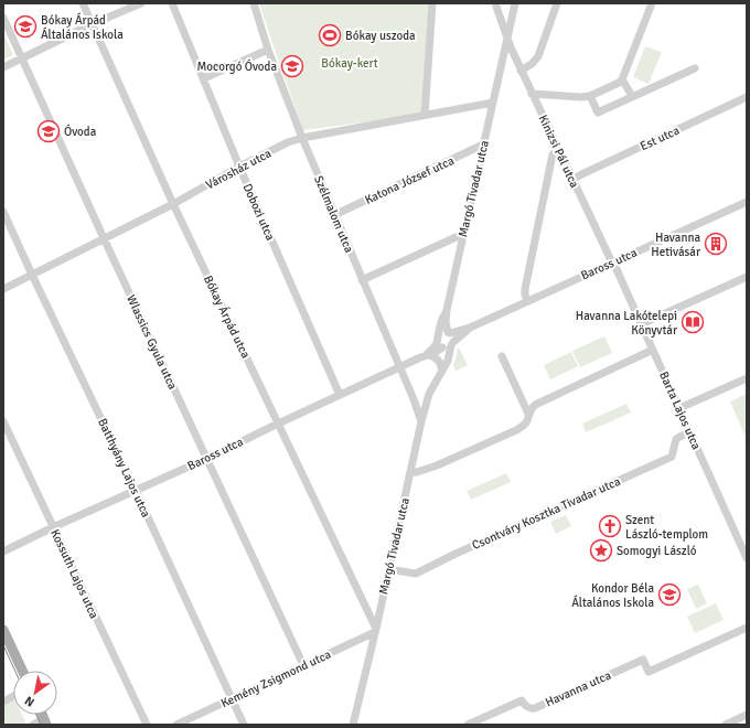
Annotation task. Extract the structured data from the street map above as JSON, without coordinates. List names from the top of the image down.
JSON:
{
  "streets": {
    "street": [
      "Est utca",
      "Kinizsi Pál utca",
      "Városház utca",
      "Katona József utca",
      "Margó Tivadar utca",
      "Dobozi utca",
      "Szélmalom utca",
      "Baross utca",
      "Bókay Árpád utca",
      "Wlassics Gyula utca",
      "Barta Lajos utca",
      "Batthyány Lajos utca",
      "Csontváry Kosztka Tivadar utca",
      "Kossuth Lajos utca",
      "Kemény Zsigmond utca",
      "Havanna utca"
    ]
  },
  "crossings": [
    ["Est utca", "Kinizsi Pál utca"],
    ["Kinizsi Pál utca", "Margó Tivadar utca"],
    ["Kinizsi Pál utca", "Baross utca"],
    ["Kinizsi Pál utca", "Barta Lajos utca"],
    ["Városház utca", "Margó Tivadar utca"],
    ["Városház utca", "Dobozi utca"],
    ["Városház utca", "Szélmalom utca"],
    ["Városház utca", "Bókay Árpád utca"],
    ["Városház utca", "Wlassics Gyula utca"],
    ["Városház utca", "Batthyány Lajos utca"],
    ["Katona József utca", "Margó Tivadar utca"],
    ["Katona József utca", "Szélmalom utca"],
    ["Margó Tivadar utca", "Szélmalom utca"],
    ["Margó Tivadar utca", "Baross utca"],
    ["Margó Tivadar utca", "Bókay Árpád utca"],
    ["Margó Tivadar utca", "Csontváry Kosztka Tivadar utca"],
    ["Margó Tivadar utca", "Kemény Zsigmond utca"],
    ["Dobozi utca", "Baross utca"],
    ["Szélmalom utca", "Baross utca"],
    ["Baross utca", "Bókay Árpád utca"],
    ["Baross utca", "Wlassics Gyula utca"],
    ["Baross utca", "Barta Lajos utca"],
    ["Baross utca", "Batthyány Lajos utca"],
    ["Baross utca", "Kossuth Lajos utca"],
    ["Bókay Árpád utca", "Kemény Zsigmond utca"],
    ["Wlassics Gyula utca", "Kemény Zsigmond utca"],
    ["Barta Lajos utca", "Csontváry Kosztka Tivadar utca"],
    ["Batthyány Lajos utca", "Kemény Zsigmond utca"]
  ],
  "parks": ["Bókay-kert"],
  "places": {
    "school or university": [
      "Bókay Árpád Általános Iskola",
      "Mocorgó Óvoda",
      "Óvoda",
      "Kondor Béla Általános Iskola"
    ],
    "sports": ["Bókay uszoda"],
    "building": ["Havanna Hetivásár"],
    "library": ["Havanna Lakótelepi Könyvtár"],
    "church": ["Szent László-templom"],
    "place": ["Somogyi László"]
  },
  "north": "bottom left"
}
